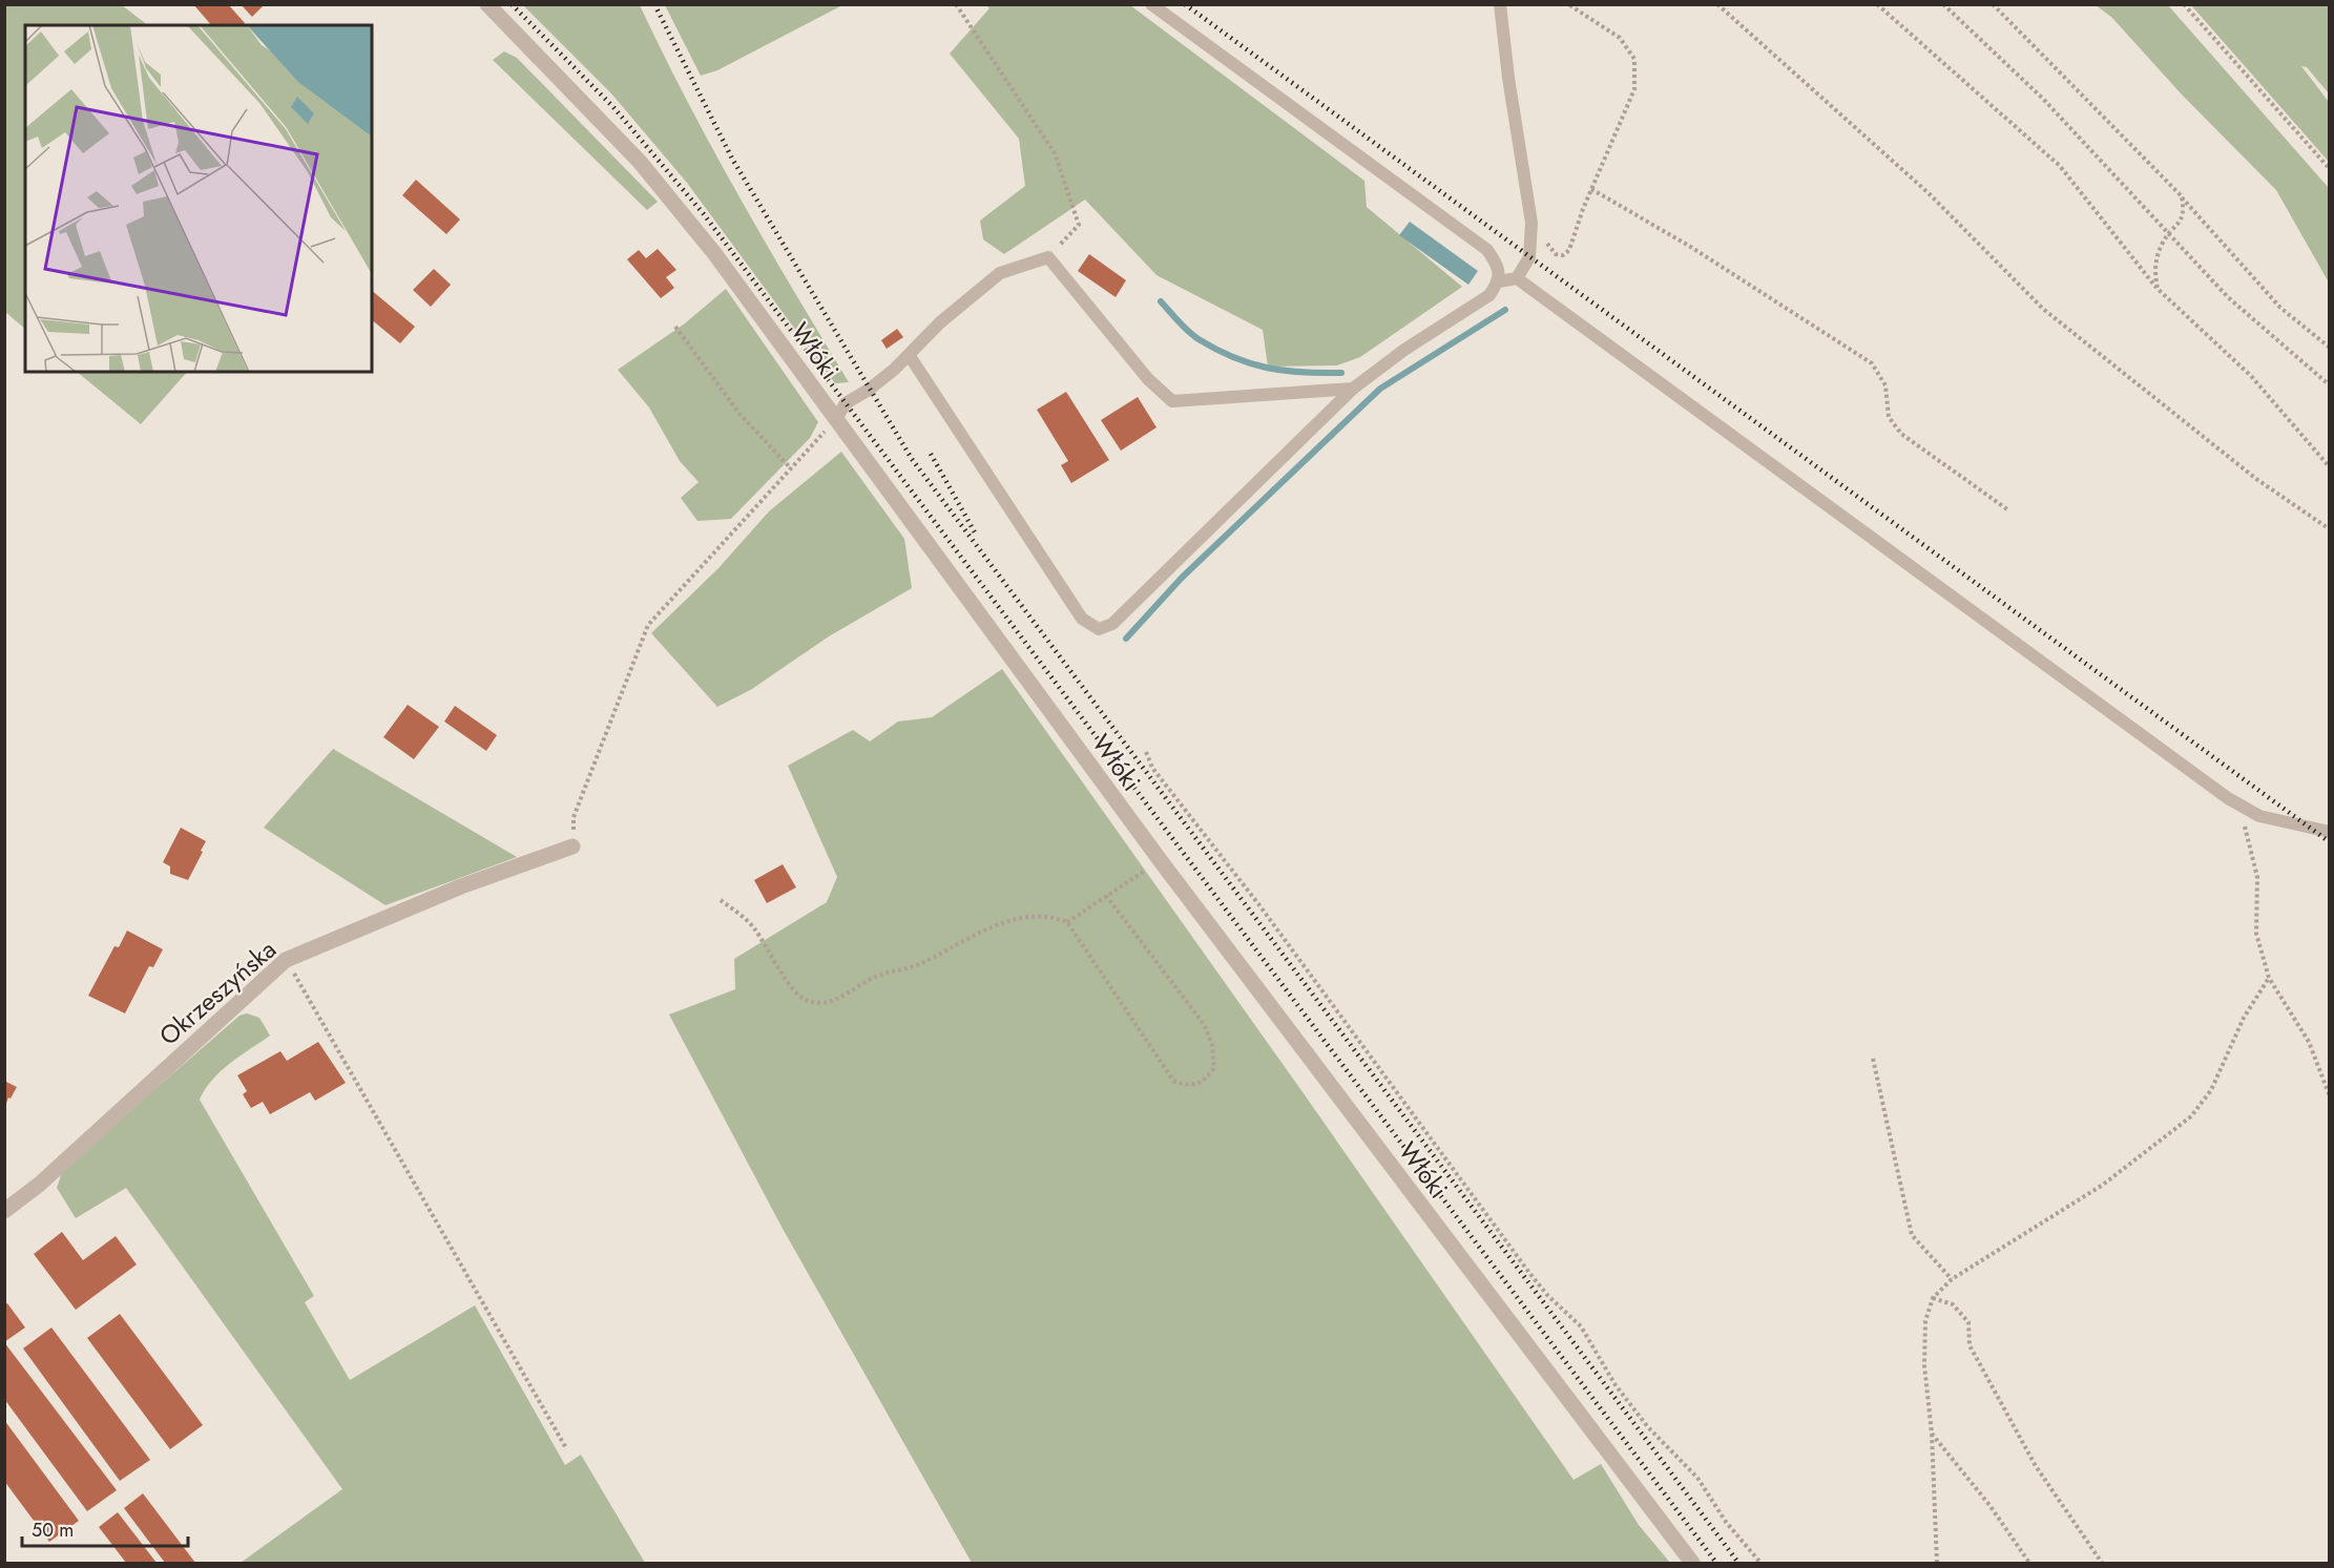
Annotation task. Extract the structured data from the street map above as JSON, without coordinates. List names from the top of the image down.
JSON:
{
  "streets": {
    "street": ["Włóki", "Okrzeszyńska"]
  },
  "scale_bar": "50 m"
}
